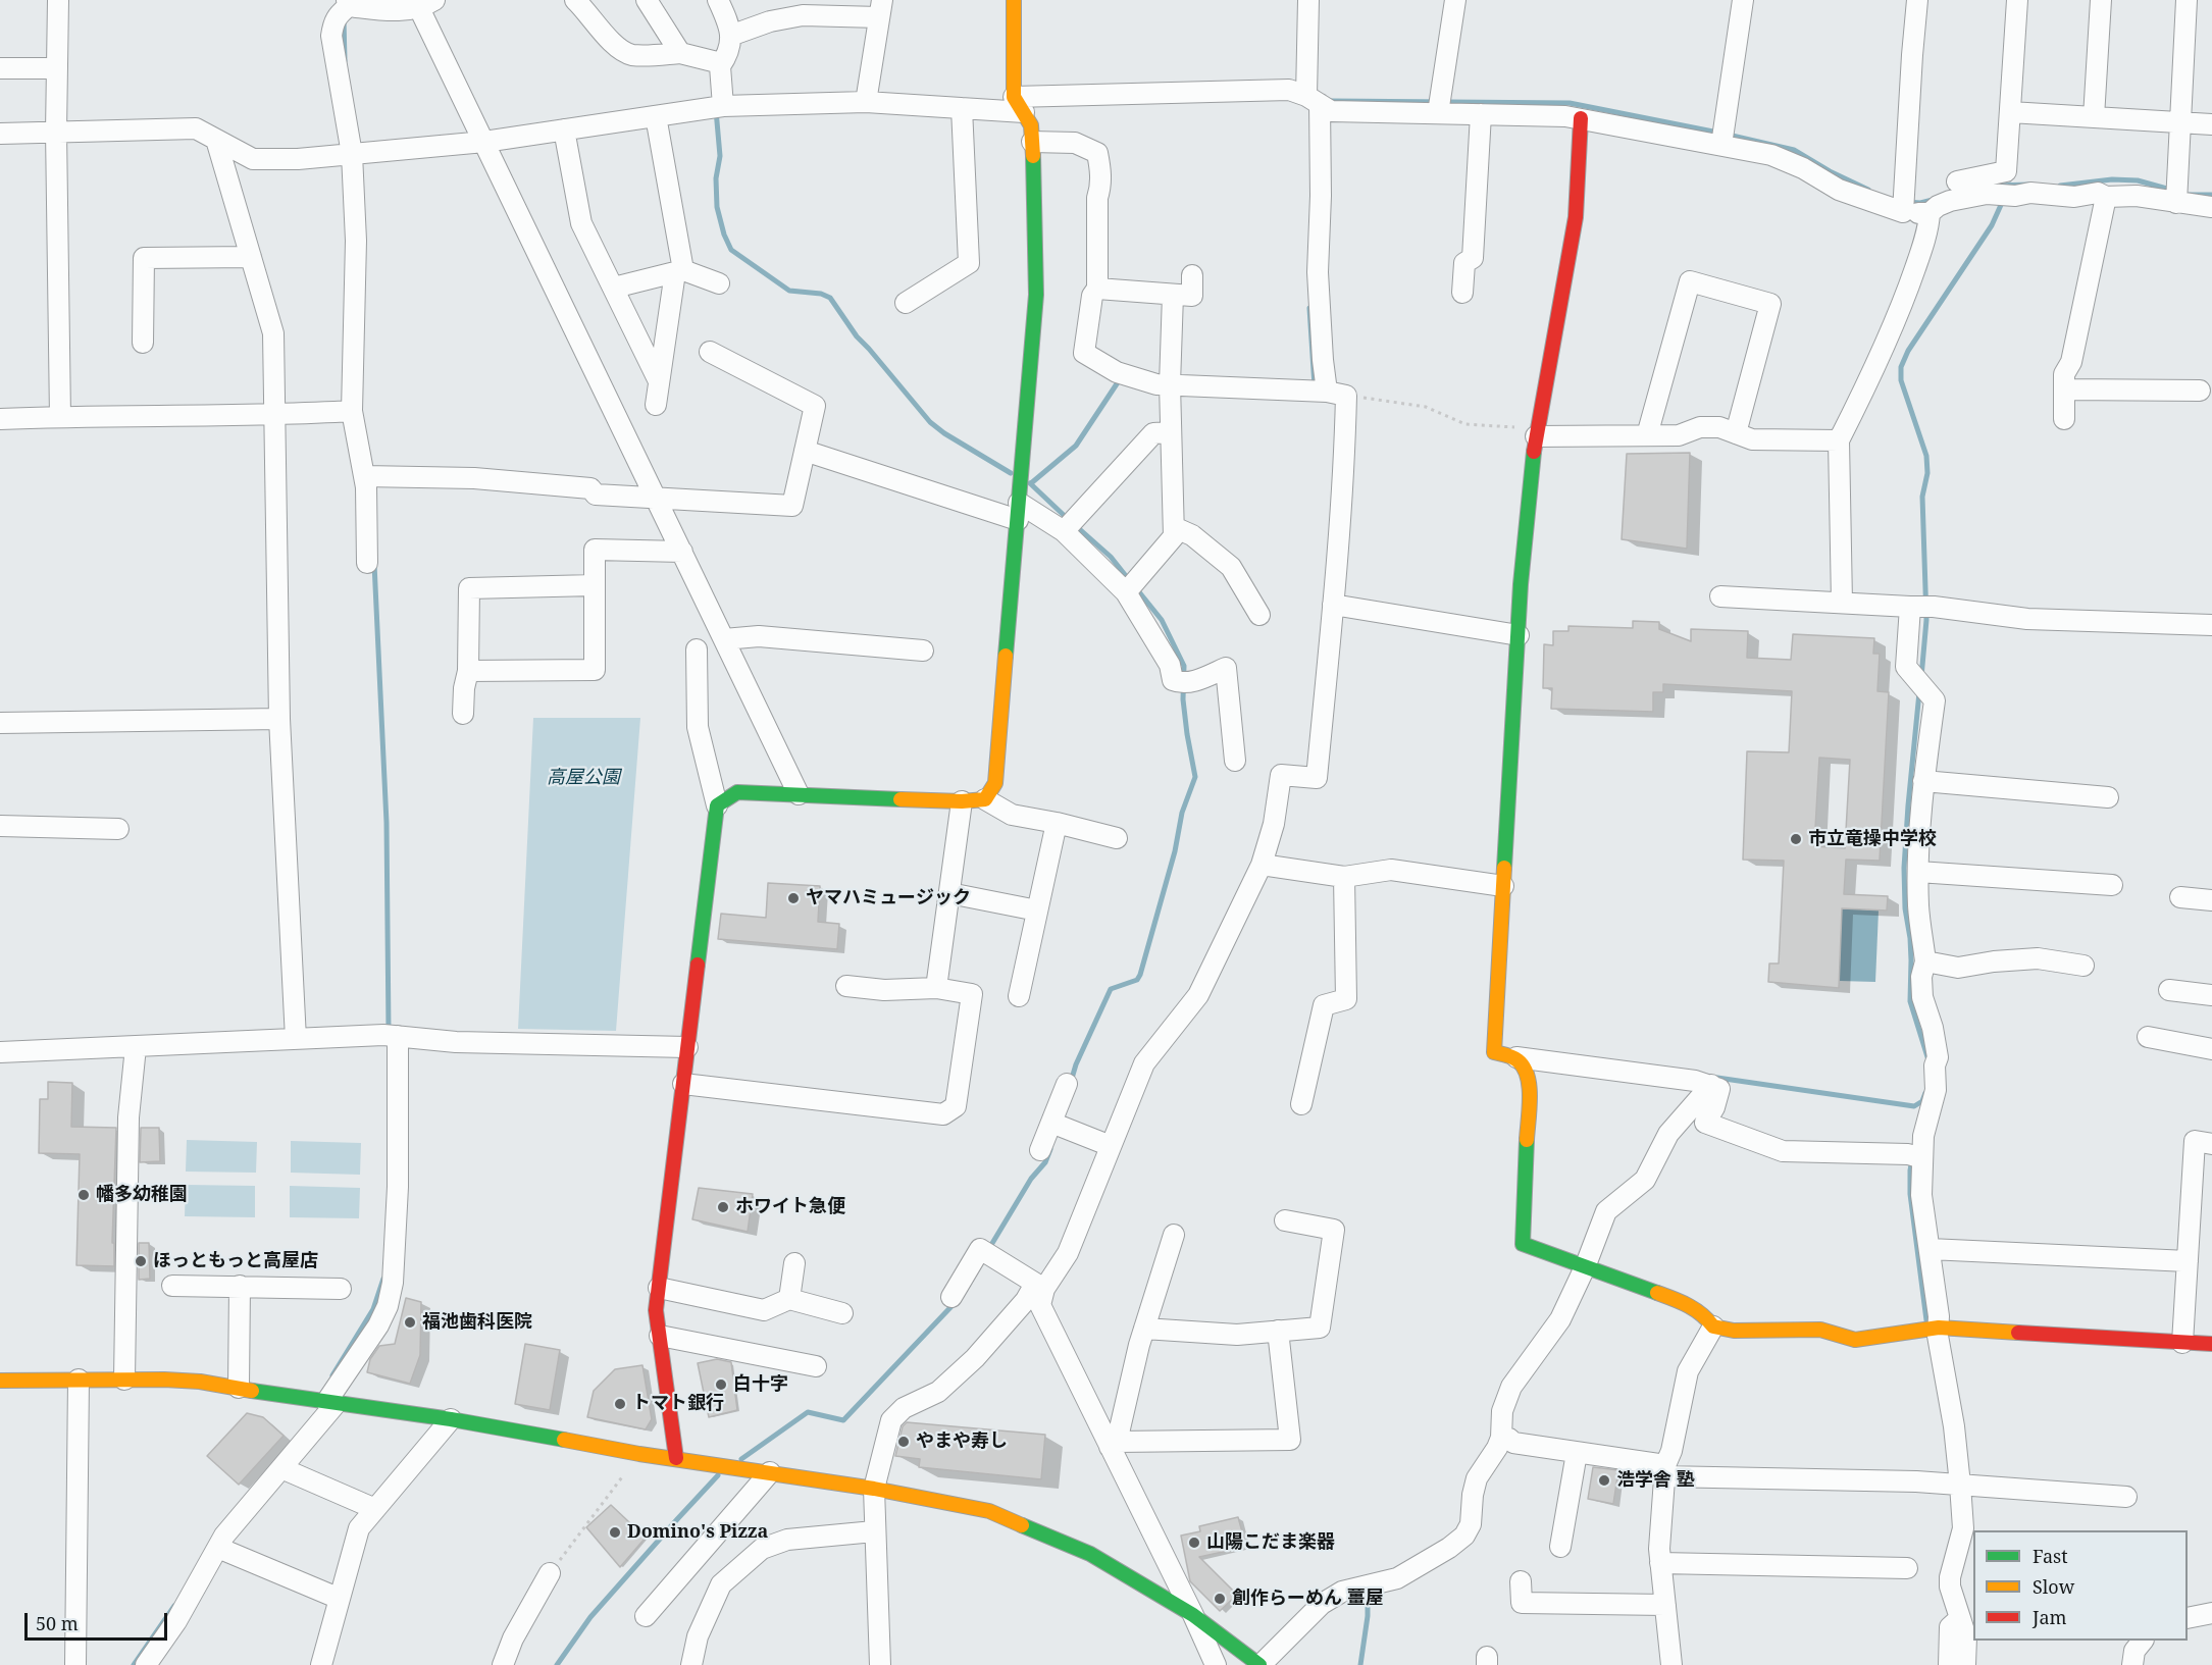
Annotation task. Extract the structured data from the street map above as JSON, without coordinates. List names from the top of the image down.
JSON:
{
  "parks": ["高屋公園"],
  "places": [
    "市立竜操中学校",
    "ヤマハミュージック",
    "幡多幼稚園",
    "ホワイト急便",
    "ほっともっと高屋店",
    "福池歯科医院",
    "白十字",
    "トマト銀行",
    "やまや寿し",
    "浩学舎 塾",
    "Domino's Pizza",
    "山陽こだま楽器",
    "創作らーめん 薑屋"
  ],
  "legend": ["Fast", "Slow", "Jam"],
  "scale_bar": "50 m"
}
